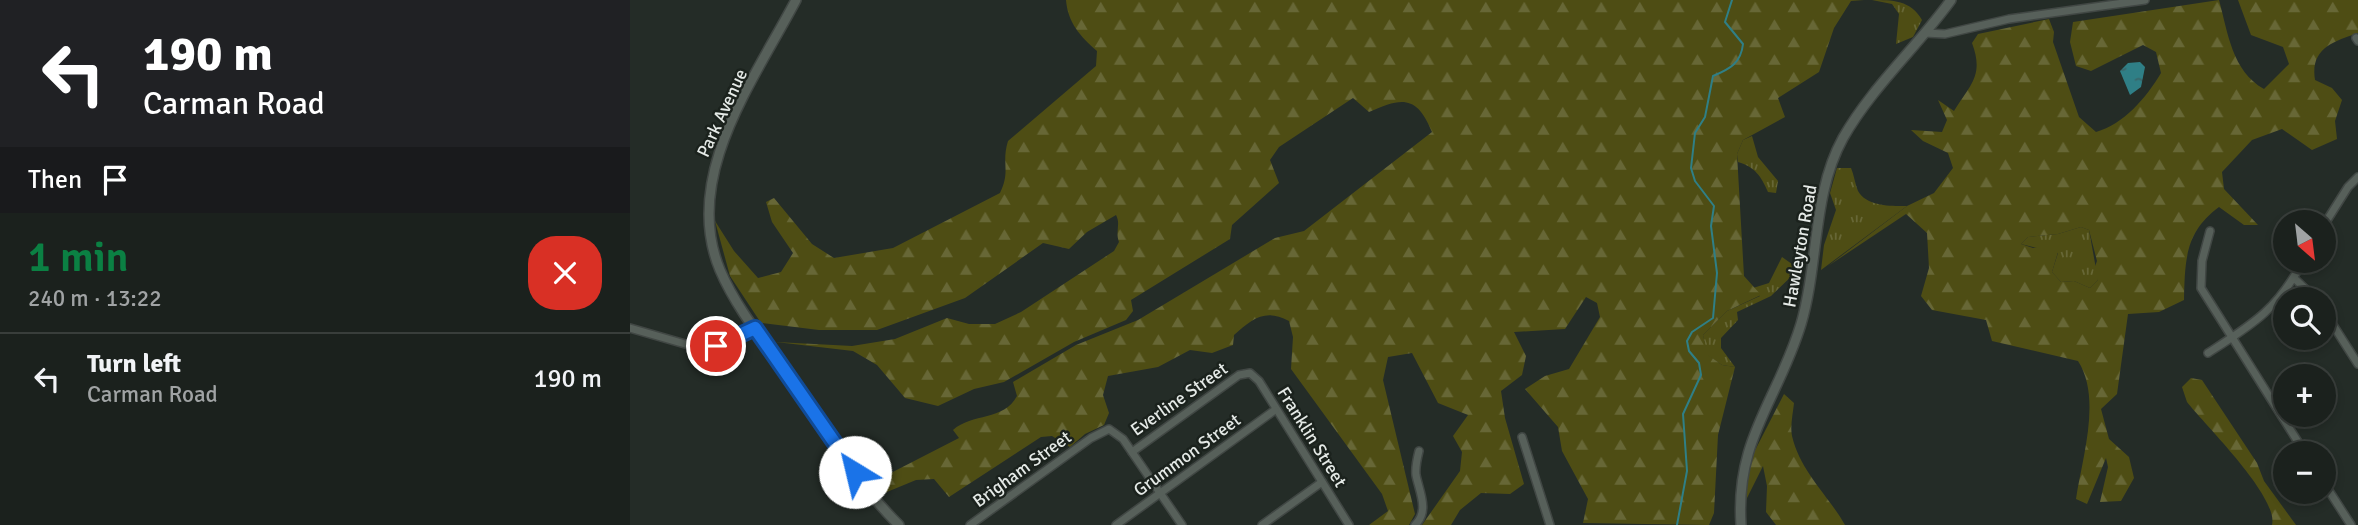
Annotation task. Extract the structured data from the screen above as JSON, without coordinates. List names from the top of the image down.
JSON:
{
  "streets": {
    "street": [
      "Park Avenue",
      "Hawleyton Road",
      "Everline Street",
      "Franklin Street",
      "Grummon Street",
      "Brigham Street"
    ]
  },
  "crossings": [
    ["Everline Street", "Franklin Street"],
    ["Everline Street", "Brigham Street"],
    ["Franklin Street", "Grummon Street"]
  ],
  "north": "bottom right",
  "page": {
    "turn": ["190 m", "Carman Road"],
    "then": "Then",
    "map_buttons": ["+", "−"],
    "heading": ["1 min", "240 m · 13:22"],
    "list": [
      {
        "name": "Turn left",
        "note": "Carman Road",
        "value": "190 m"
      }
    ]
  }
}
